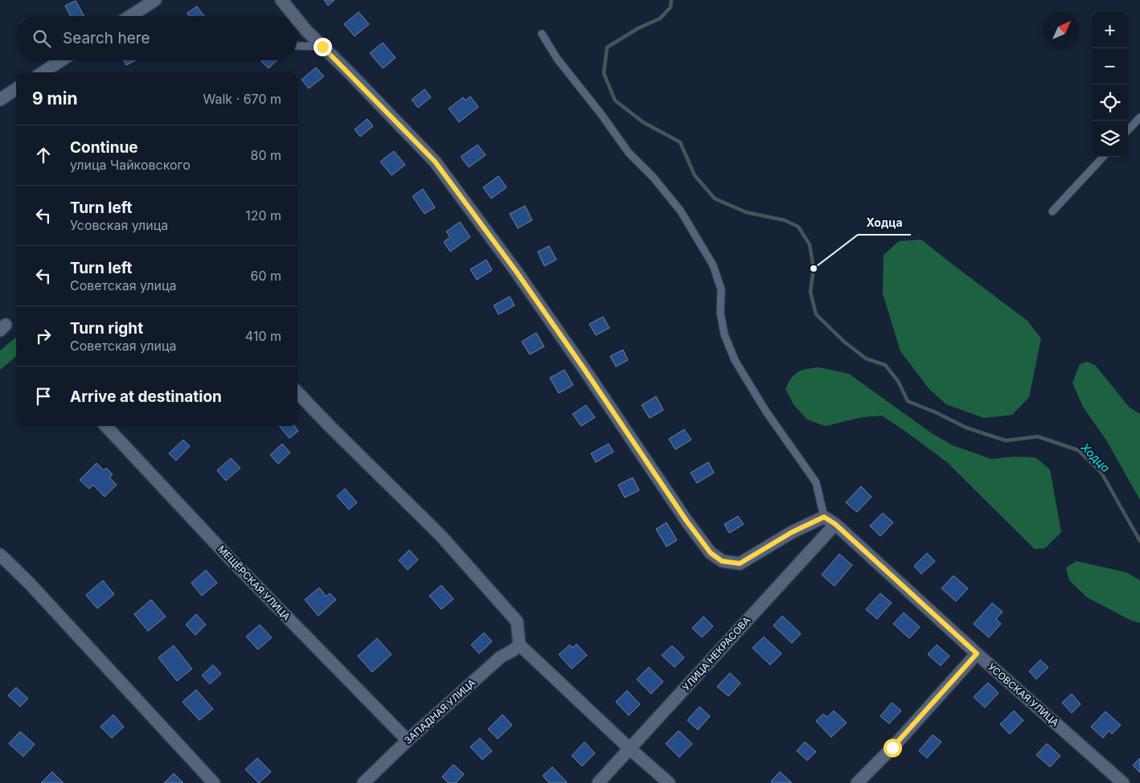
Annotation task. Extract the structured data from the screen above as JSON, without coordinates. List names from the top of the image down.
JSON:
{
  "streets": {
    "street": [
      "МЕЩЁРСКАЯ УЛИЦА",
      "УЛИЦА НЕКРАСОВА",
      "УСОВСКАЯ УЛИЦА",
      "ЗАПАДНАЯ УЛИЦА"
    ]
  },
  "crossings": [
    ["МЕЩЁРСКАЯ УЛИЦА", "ЗАПАДНАЯ УЛИЦА"],
    ["УЛИЦА НЕКРАСОВА", "УСОВСКАЯ УЛИЦА"]
  ],
  "water": ["Ходца"],
  "places": ["Ходца"],
  "north": "top right",
  "page": {
    "map_buttons": ["+", "−"],
    "search": "Search here",
    "heading": ["9 min", "Walk · 670 m"],
    "list": [
      ["Continue", "улица Чайковского", "80 m"],
      ["Turn left", "Усовская улица", "120 m"],
      ["Turn left", "Советская улица", "60 m"],
      ["Turn right", "Советская улица", "410 m"],
      "Arrive at destination"
    ]
  }
}
